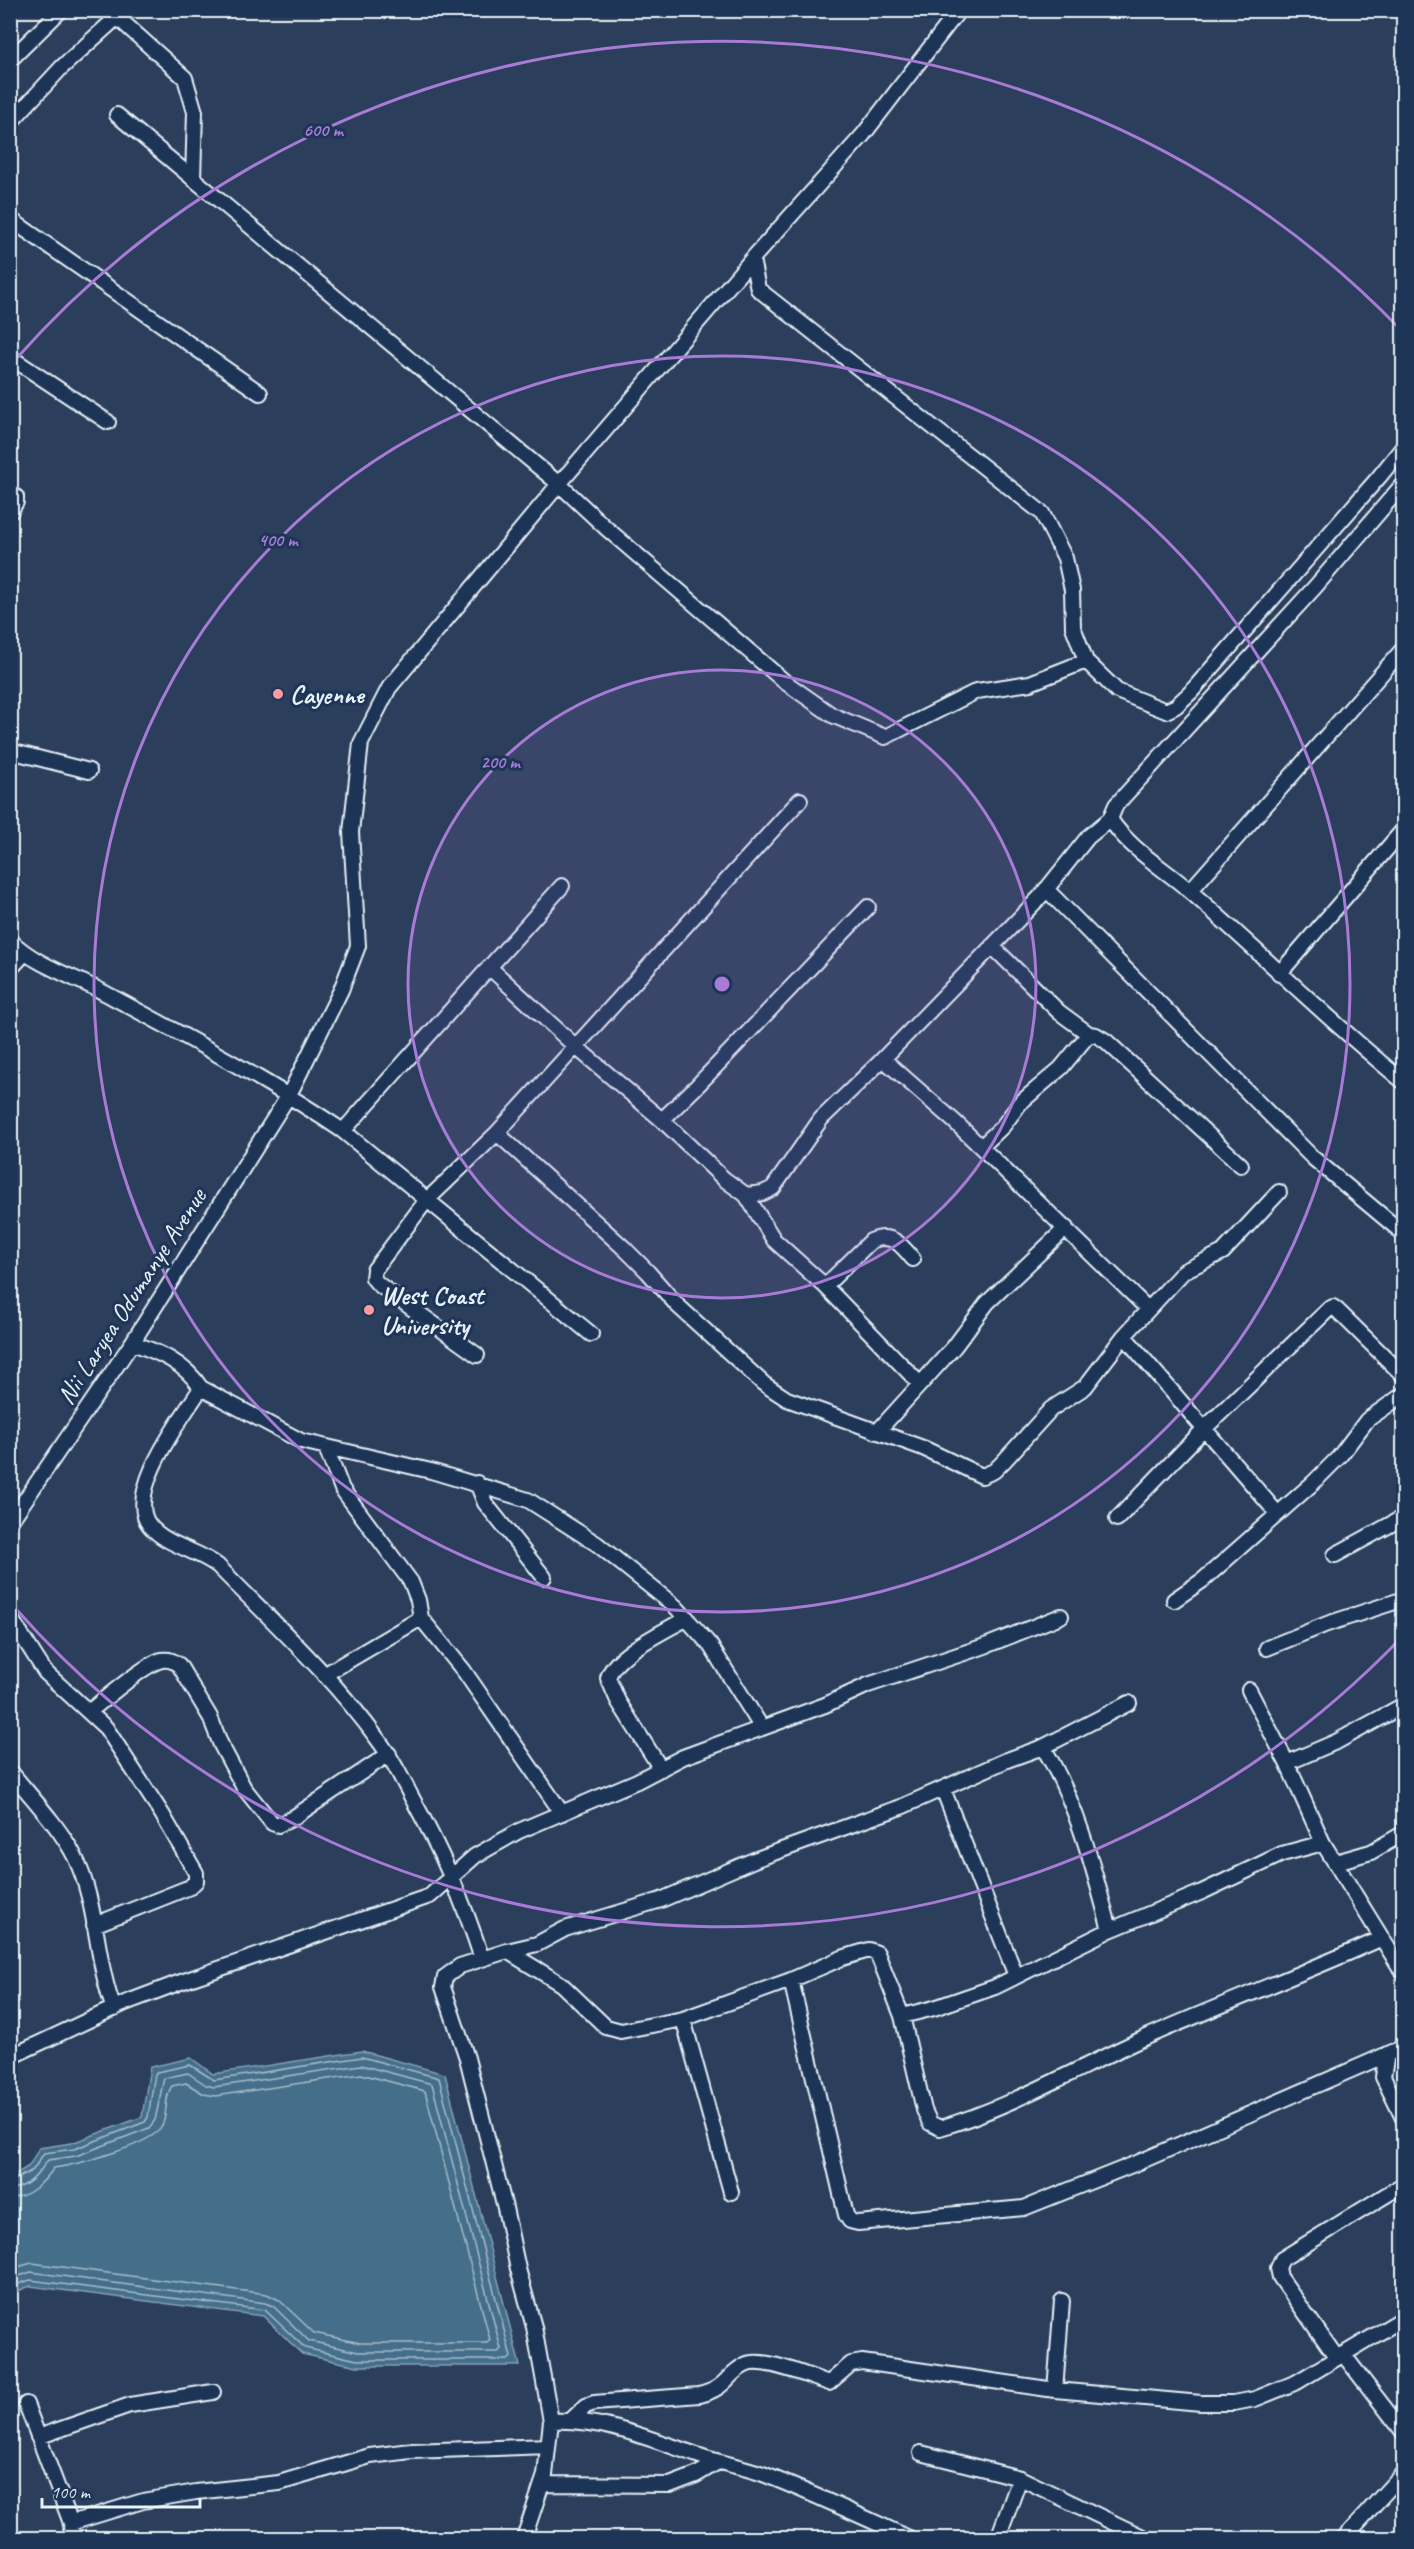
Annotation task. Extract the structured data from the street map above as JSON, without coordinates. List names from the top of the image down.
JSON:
{
  "streets": {
    "street": ["Nii Laryea Odumanye Avenue"]
  },
  "places": ["Cayenne", "West Coast University"],
  "scale_bar": "100 m",
  "rings": ["600 m", "400 m", "200 m"]
}
